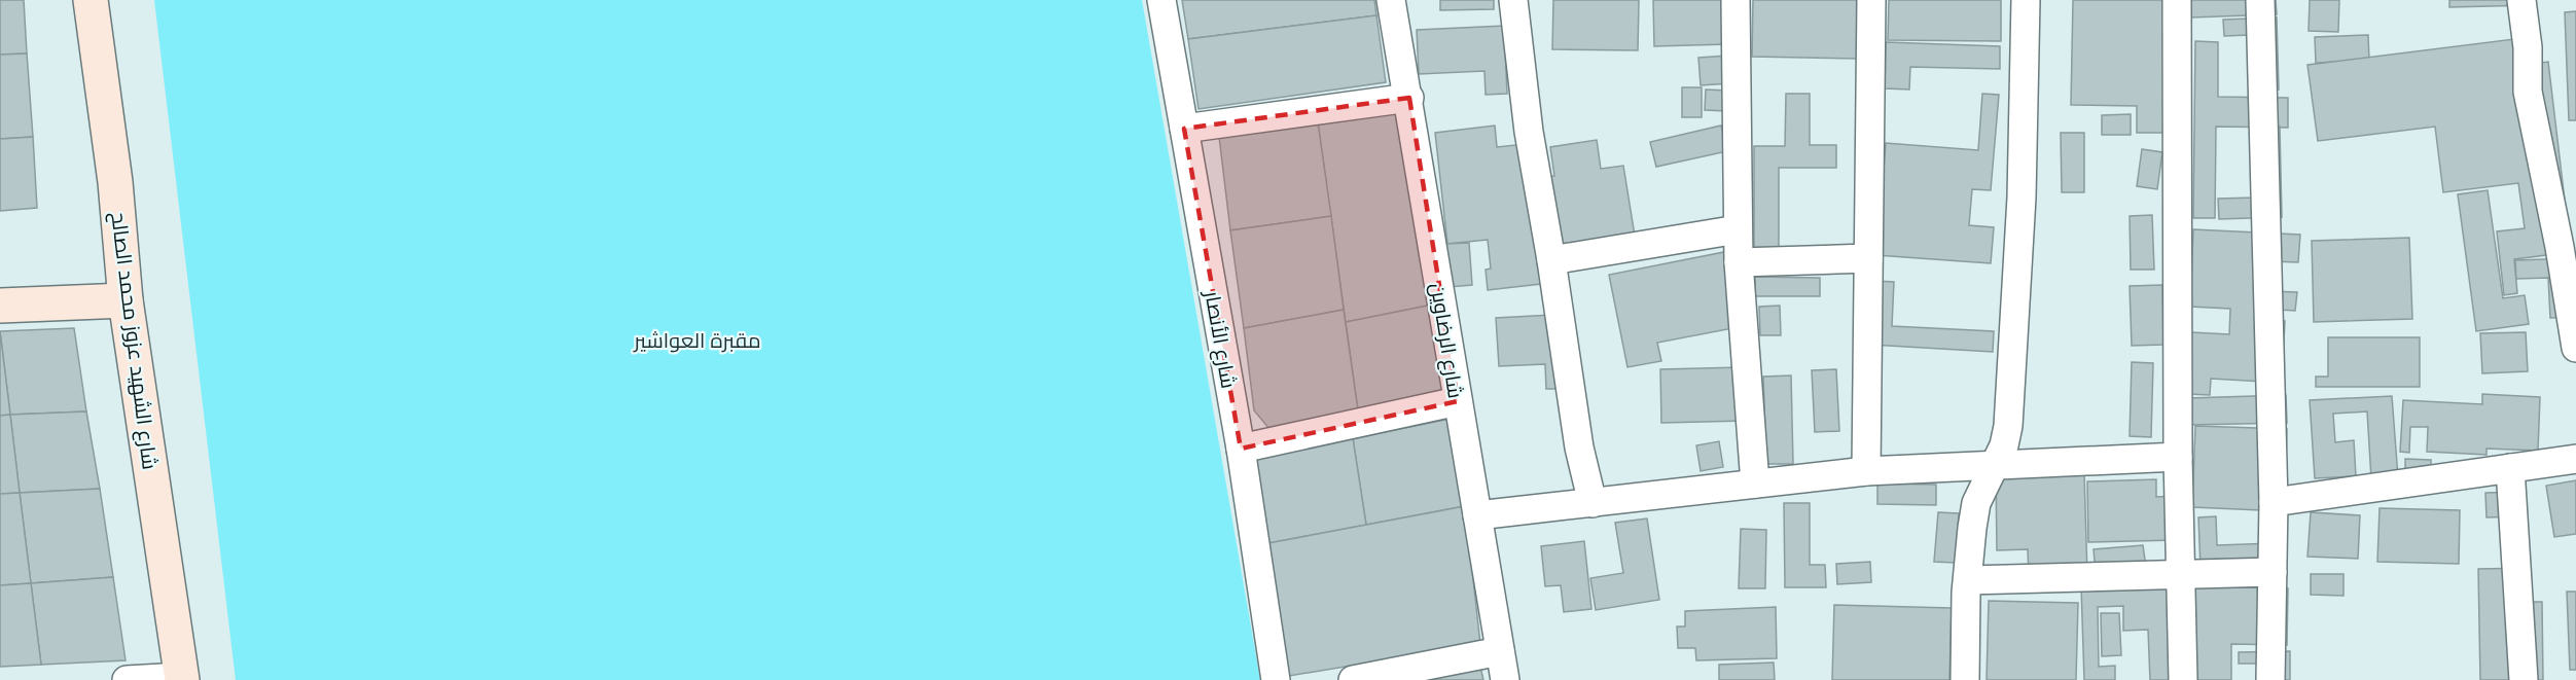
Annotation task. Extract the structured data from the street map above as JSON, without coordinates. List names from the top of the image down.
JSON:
{
  "streets": {
    "street": ["شارع الأنصار", "شارع الشهيد عزوز محمد الصالح", "شارع الرضاوين"]
  },
  "parks": ["مقبرة العواشير"]
}
